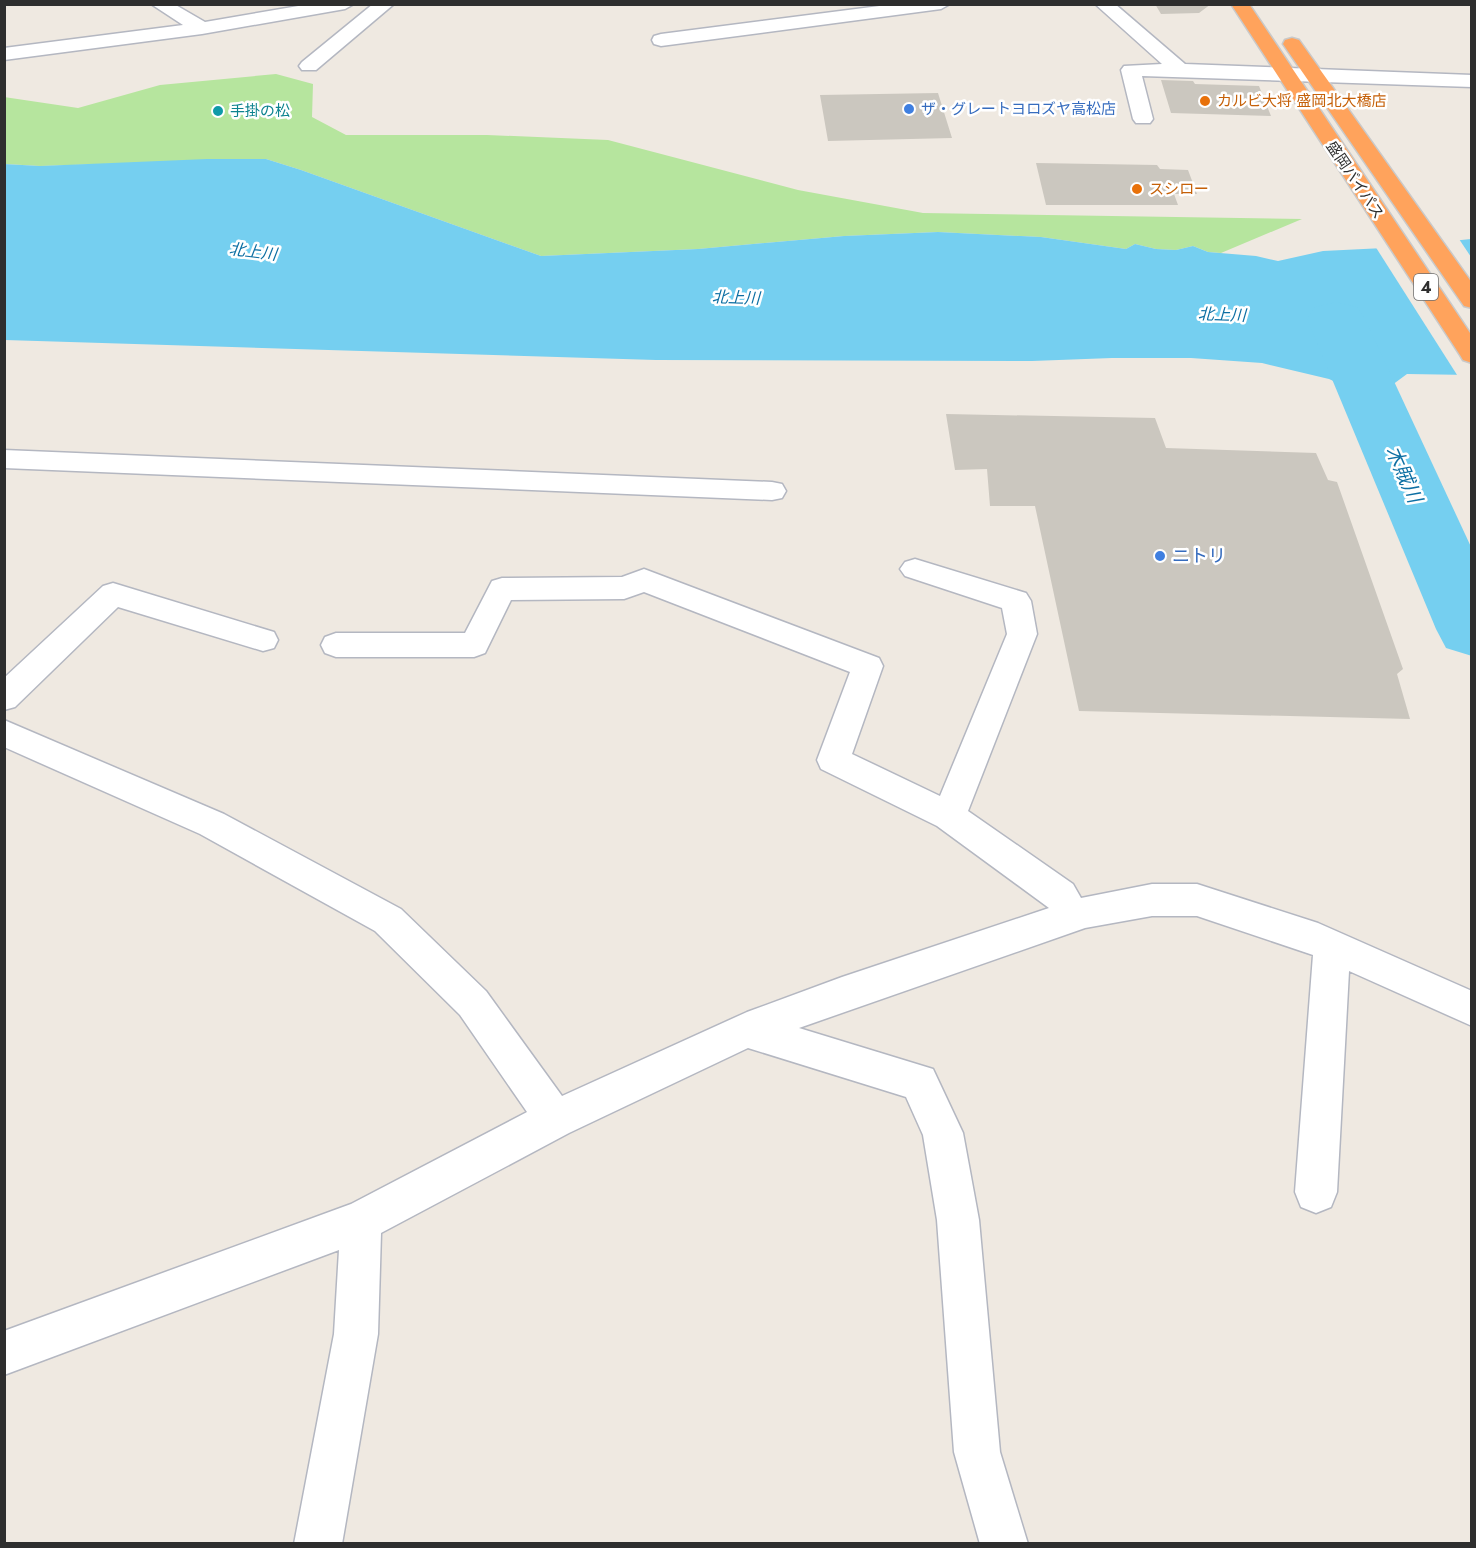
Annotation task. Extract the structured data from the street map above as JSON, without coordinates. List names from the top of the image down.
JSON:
{
  "streets": {
    "highway": ["盛岡バイパス", "4"]
  },
  "water": ["北上川", "木賊川"],
  "places": [
    "カルビ大将 盛岡北大橋店",
    "ザ・グレートヨロズヤ高松店",
    "手掛の松",
    "スシロー",
    "ニトリ"
  ]
}
